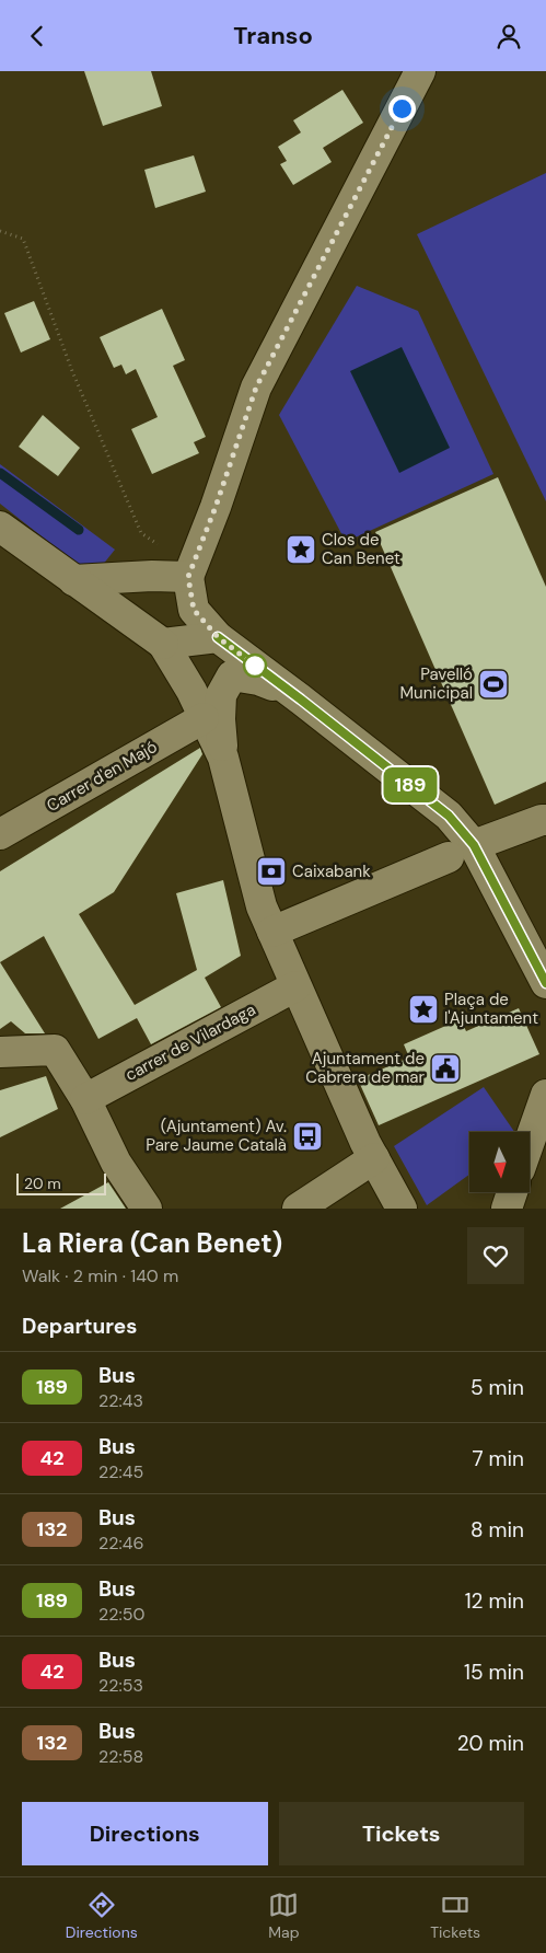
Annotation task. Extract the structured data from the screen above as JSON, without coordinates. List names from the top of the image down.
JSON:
{
  "streets": {
    "street": ["Carrer d'en Majó", "carrer de Vilardaga"]
  },
  "places": {
    "place": ["Clos de Can Benet", "Plaça de l'Ajuntament"],
    "sports": ["Pavelló Municipal"],
    "bank": ["Caixabank"],
    "public building": ["Ajuntament de Cabrera de mar"],
    "bus stop": ["(Ajuntament) Av. Pare Jaume Català"]
  },
  "lines": ["bus line 189"],
  "scale_bar": "20 m",
  "north": "bottom",
  "page": {
    "header": "Transo",
    "on_map": "189",
    "scale": "20 m",
    "heading": [
      ["La Riera (Can Benet)", "Walk · 2 min · 140 m"],
      "Departures"
    ],
    "list": [
      {
        "mark": "189",
        "name": "Bus",
        "note": "22:43",
        "value": "5 min"
      },
      {
        "mark": "42",
        "name": "Bus",
        "note": "22:45",
        "value": "7 min"
      },
      {
        "mark": "132",
        "name": "Bus",
        "note": "22:46",
        "value": "8 min"
      },
      {
        "mark": "189",
        "name": "Bus",
        "note": "22:50",
        "value": "12 min"
      },
      {
        "mark": "42",
        "name": "Bus",
        "note": "22:53",
        "value": "15 min"
      },
      {
        "mark": "132",
        "name": "Bus",
        "note": "22:58",
        "value": "20 min"
      }
    ],
    "buttons": ["Directions", "Tickets"],
    "tabs": ["Directions", "Map", "Tickets"]
  }
}
